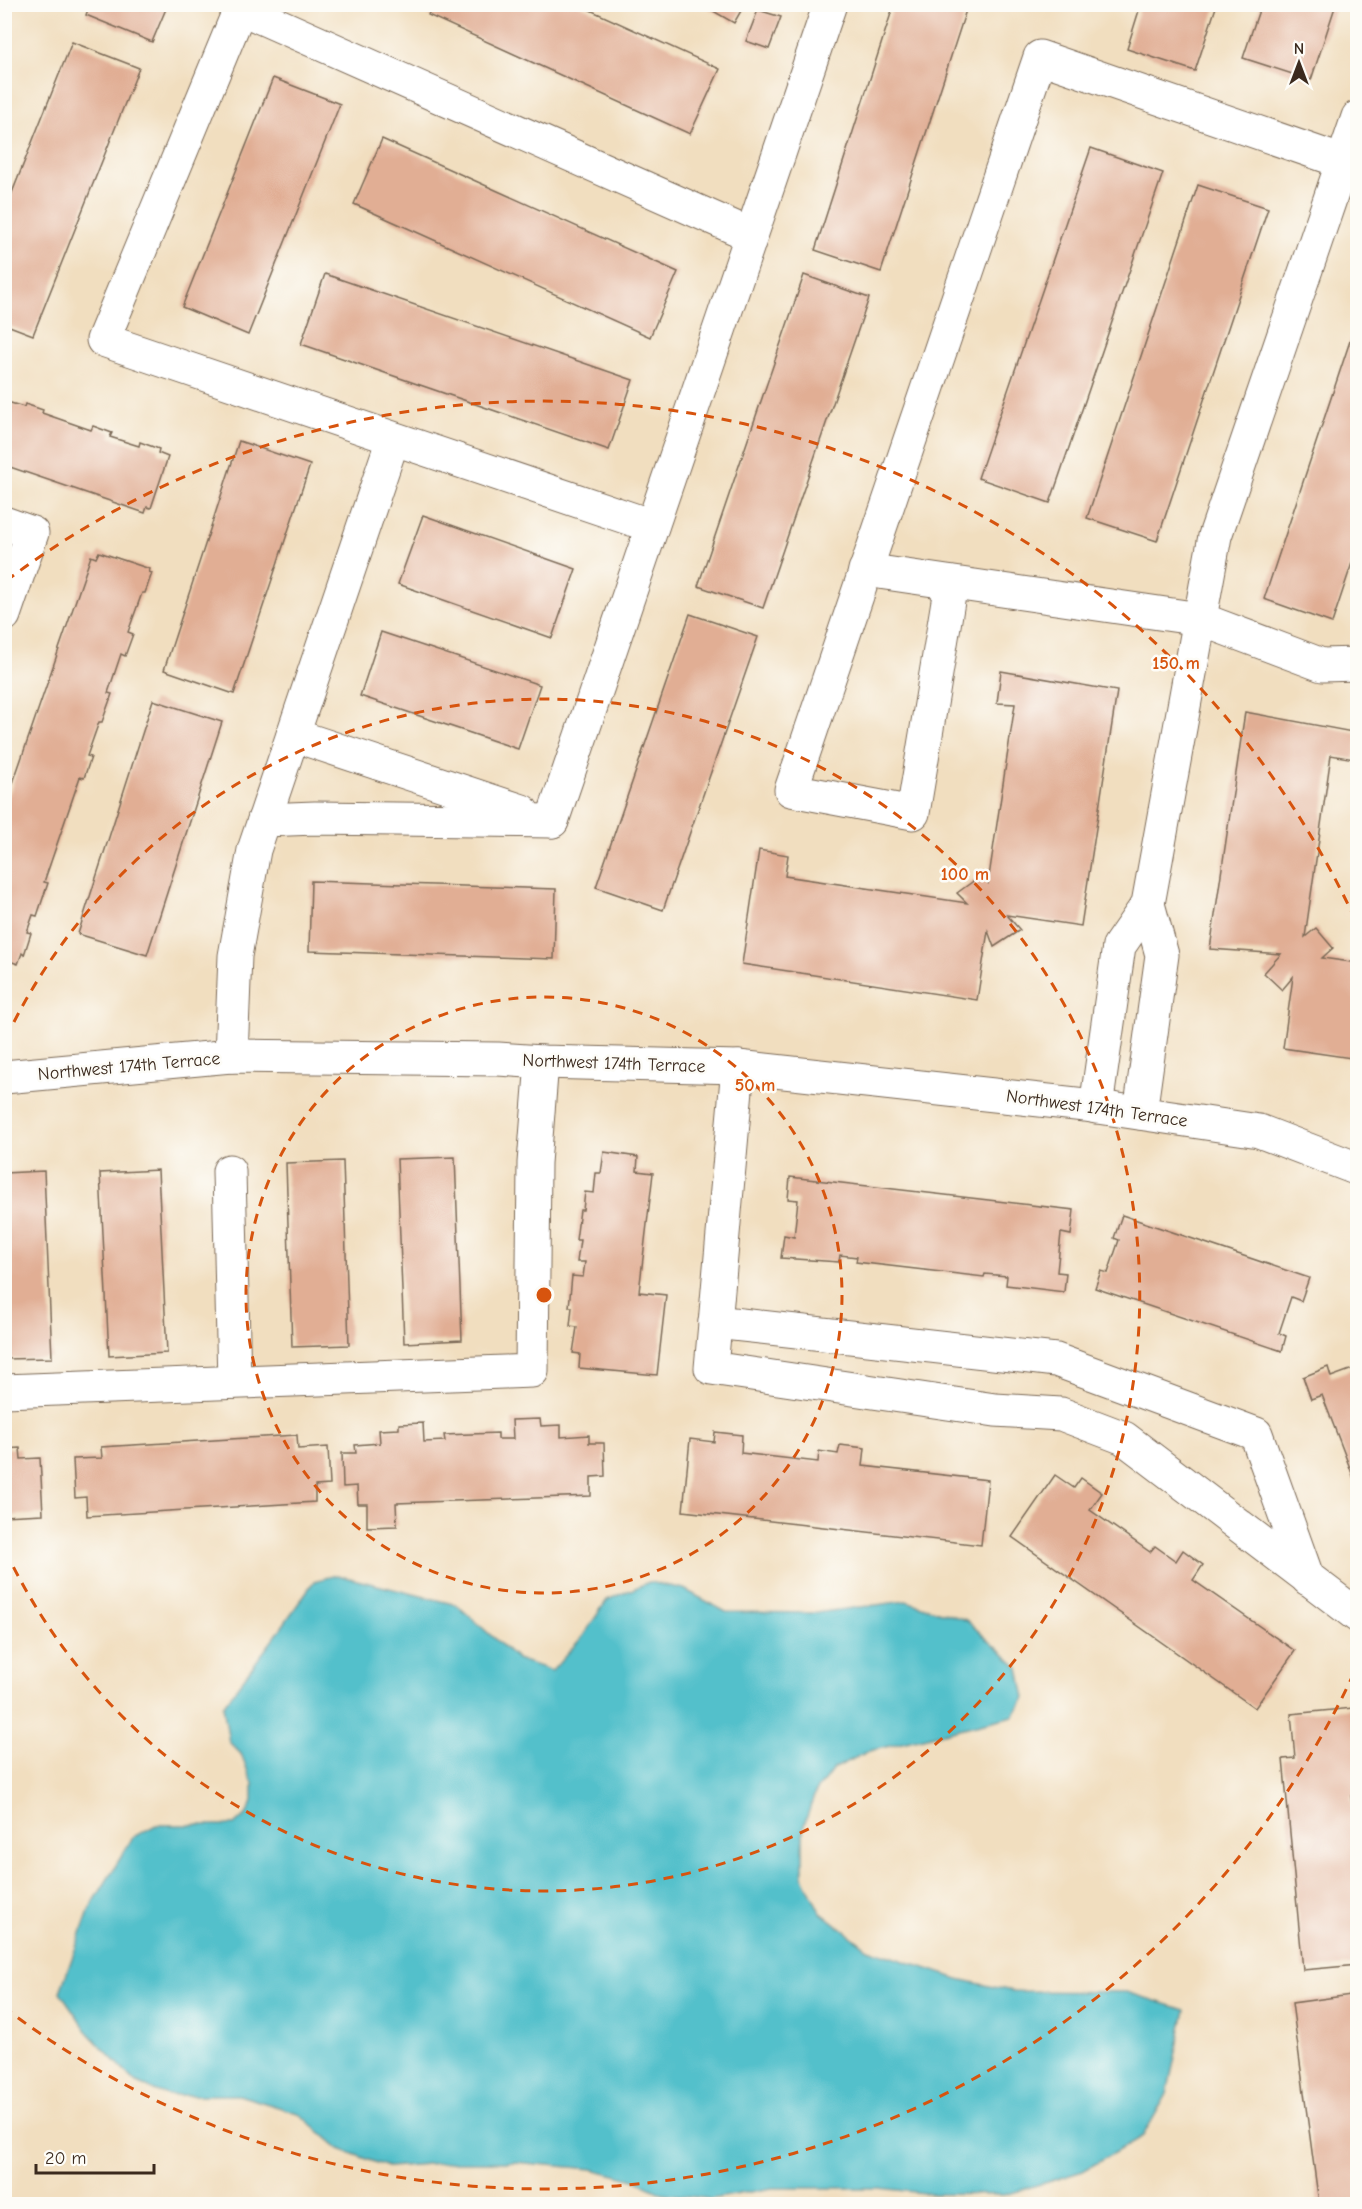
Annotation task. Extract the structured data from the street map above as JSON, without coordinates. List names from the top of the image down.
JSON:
{
  "streets": {
    "street": ["Northwest 174th Terrace"]
  },
  "scale_bar": "20 m",
  "north": "top",
  "rings": ["150 m", "100 m", "50 m"]
}
